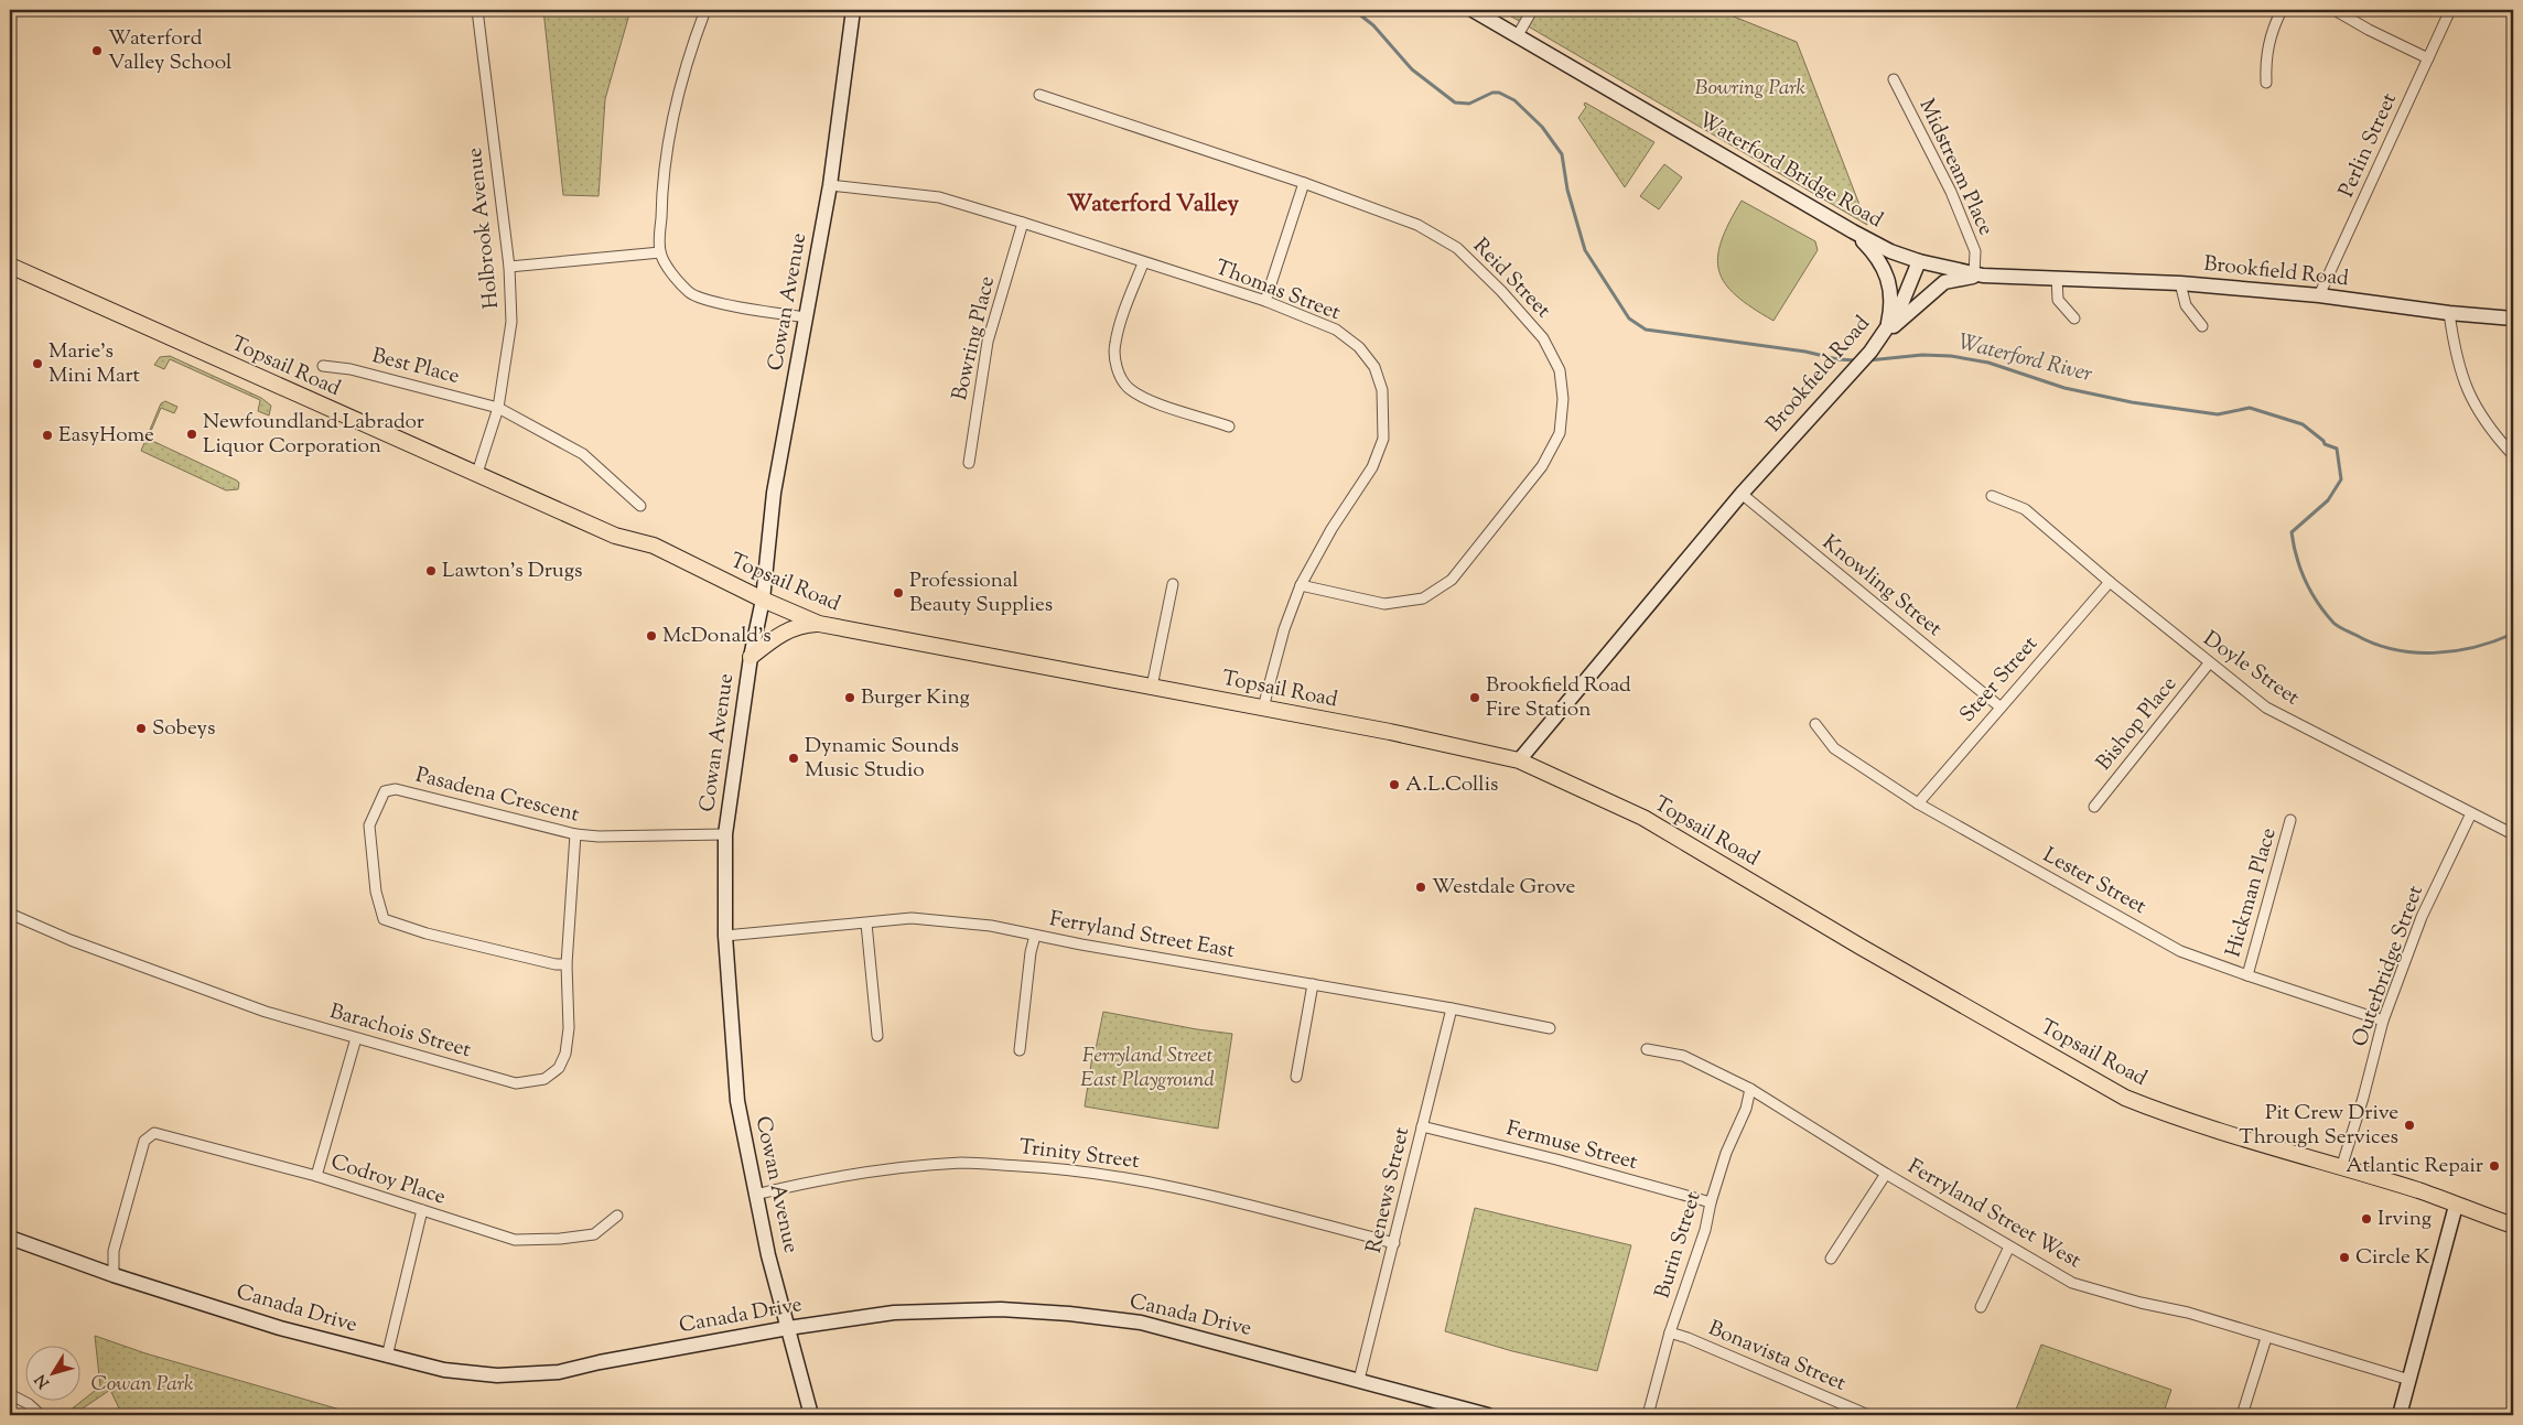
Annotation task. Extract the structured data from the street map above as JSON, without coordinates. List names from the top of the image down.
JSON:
{
  "streets": {
    "main road": ["Topsail Road"],
    "street": [
      "Perlin Street",
      "Midstream Place",
      "Waterford Bridge Road",
      "Holbrook Avenue",
      "Brookfield Road",
      "Reid Street",
      "Thomas Street",
      "Cowan Avenue",
      "Bowring Place",
      "Best Place",
      "Knowling Street",
      "Doyle Street",
      "Steer Street",
      "Bishop Place",
      "Pasadena Crescent",
      "Lester Street",
      "Hickman Place",
      "Ferryland Street East",
      "Outerbridge Street",
      "Barachois Street",
      "Fermuse Street",
      "Trinity Street",
      "Codroy Place",
      "Renews Street",
      "Ferryland Street West",
      "Burin Street",
      "Canada Drive",
      "Bonavista Street"
    ]
  },
  "crossings": [
    ["Perlin Street", "Brookfield Road"],
    ["Midstream Place", "Brookfield Road"],
    ["Waterford Bridge Road", "Brookfield Road"],
    ["Holbrook Avenue", "Topsail Road"],
    ["Holbrook Avenue", "Best Place"],
    ["Brookfield Road", "Topsail Road"],
    ["Brookfield Road", "Knowling Street"],
    ["Reid Street", "Thomas Street"],
    ["Thomas Street", "Cowan Avenue"],
    ["Thomas Street", "Bowring Place"],
    ["Thomas Street", "Topsail Road"],
    ["Cowan Avenue", "Topsail Road"],
    ["Cowan Avenue", "Pasadena Crescent"],
    ["Cowan Avenue", "Ferryland Street East"],
    ["Cowan Avenue", "Trinity Street"],
    ["Cowan Avenue", "Canada Drive"],
    ["Topsail Road", "Outerbridge Street"],
    ["Knowling Street", "Steer Street"],
    ["Doyle Street", "Steer Street"],
    ["Doyle Street", "Bishop Place"],
    ["Doyle Street", "Outerbridge Street"],
    ["Steer Street", "Lester Street"],
    ["Pasadena Crescent", "Barachois Street"],
    ["Lester Street", "Hickman Place"],
    ["Lester Street", "Outerbridge Street"],
    ["Ferryland Street East", "Renews Street"],
    ["Fermuse Street", "Renews Street"],
    ["Fermuse Street", "Burin Street"],
    ["Trinity Street", "Renews Street"],
    ["Codroy Place", "Canada Drive"],
    ["Renews Street", "Canada Drive"],
    ["Ferryland Street West", "Burin Street"],
    ["Burin Street", "Bonavista Street"]
  ],
  "districts": ["Waterford Valley"],
  "water": ["Waterford River"],
  "parks": ["Bowring Park", "Ferryland Street East Playground", "Cowan Park"],
  "places": [
    "Waterford Valley School",
    "Marie's Mini Mart",
    "Newfoundland Labrador Liquor Corporation",
    "EasyHome",
    "Lawton's Drugs",
    "Professional Beauty Supplies",
    "McDonald's",
    "Burger King",
    "Brookfield Road Fire Station",
    "Sobeys",
    "Dynamic Sounds Music Studio",
    "A.L.Collis",
    "Westdale Grove",
    "Pit Crew Drive Through Services",
    "Atlantic Repair",
    "Irving",
    "Circle K"
  ],
  "north": "bottom left"
}
